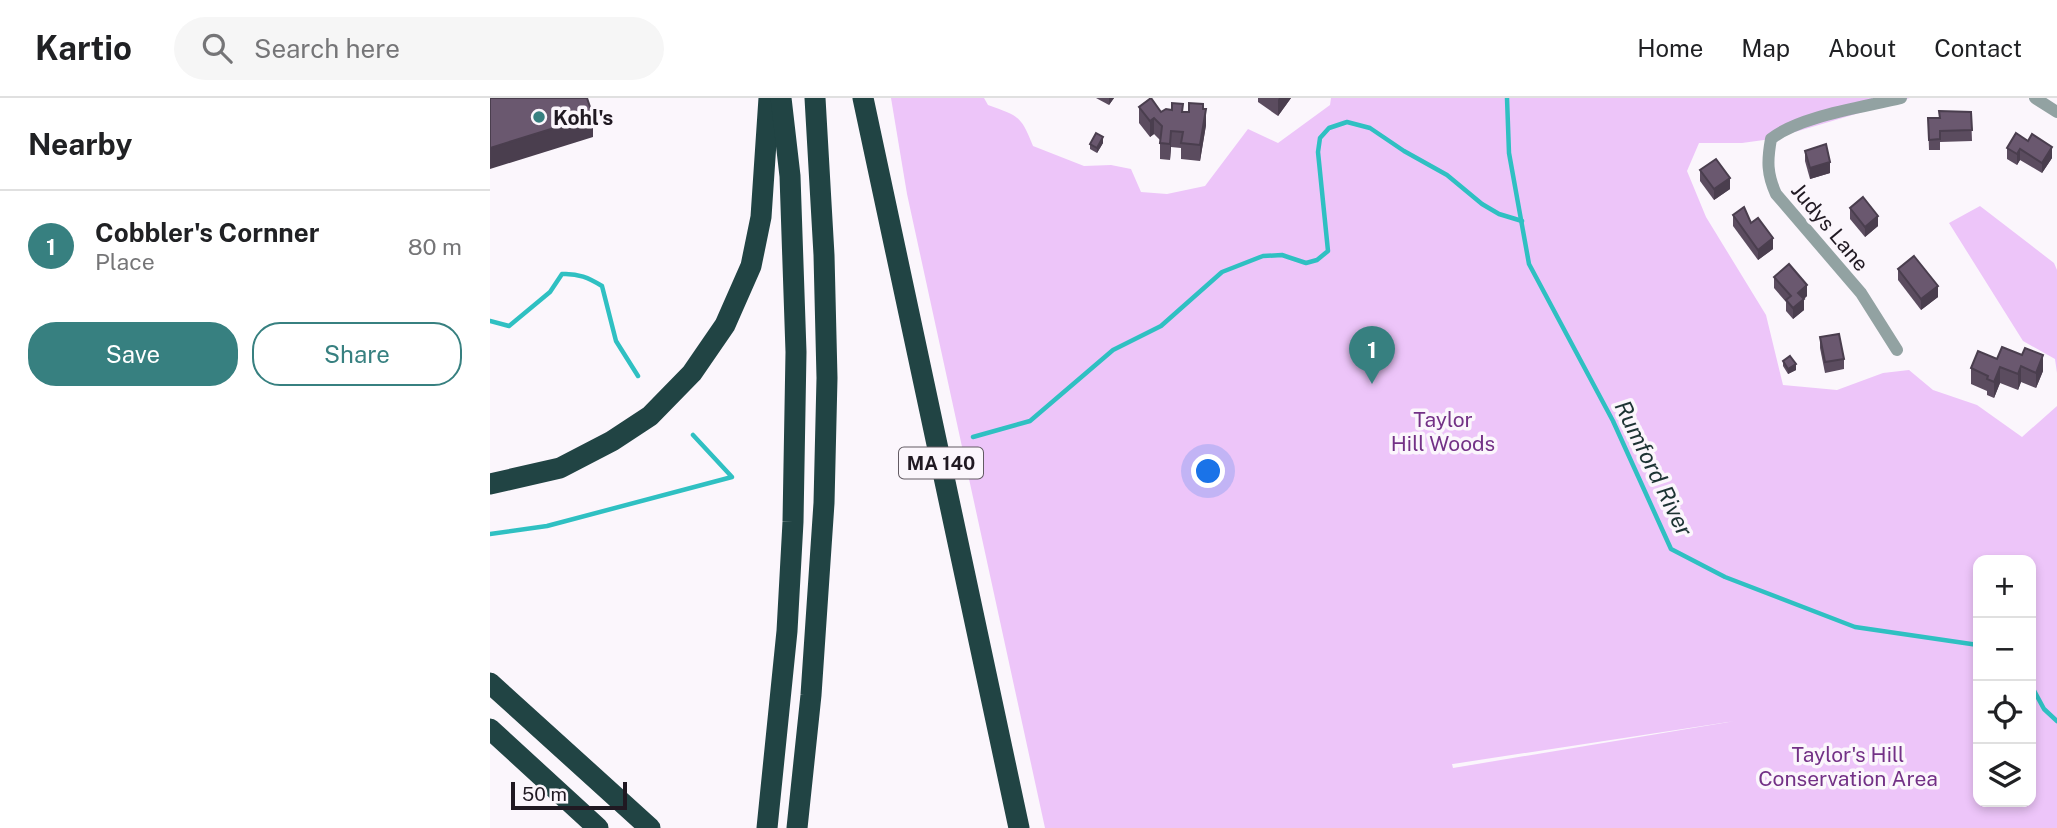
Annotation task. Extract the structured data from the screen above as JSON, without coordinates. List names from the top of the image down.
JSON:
{
  "streets": {
    "highway": ["MA 140"],
    "street": ["Judys Lane"]
  },
  "water": ["Rumford River"],
  "parks": ["Taylor Hill Woods", "Taylor's Hill Conservation Area"],
  "places": ["Kohl's"],
  "scale_bar": "50 m",
  "page": {
    "header": "Kartio",
    "search": "Search here",
    "nav": [
      "Home",
      "Map",
      "About",
      "Contact"
    ],
    "heading": "Nearby",
    "list": [
      {
        "mark": "1",
        "name": "Cobbler's Cornner",
        "note": "Place",
        "value": "80 m"
      }
    ],
    "buttons": ["Save", "Share"],
    "pins": "1",
    "map_buttons": ["+", "−"],
    "scale": "50 m"
  }
}
